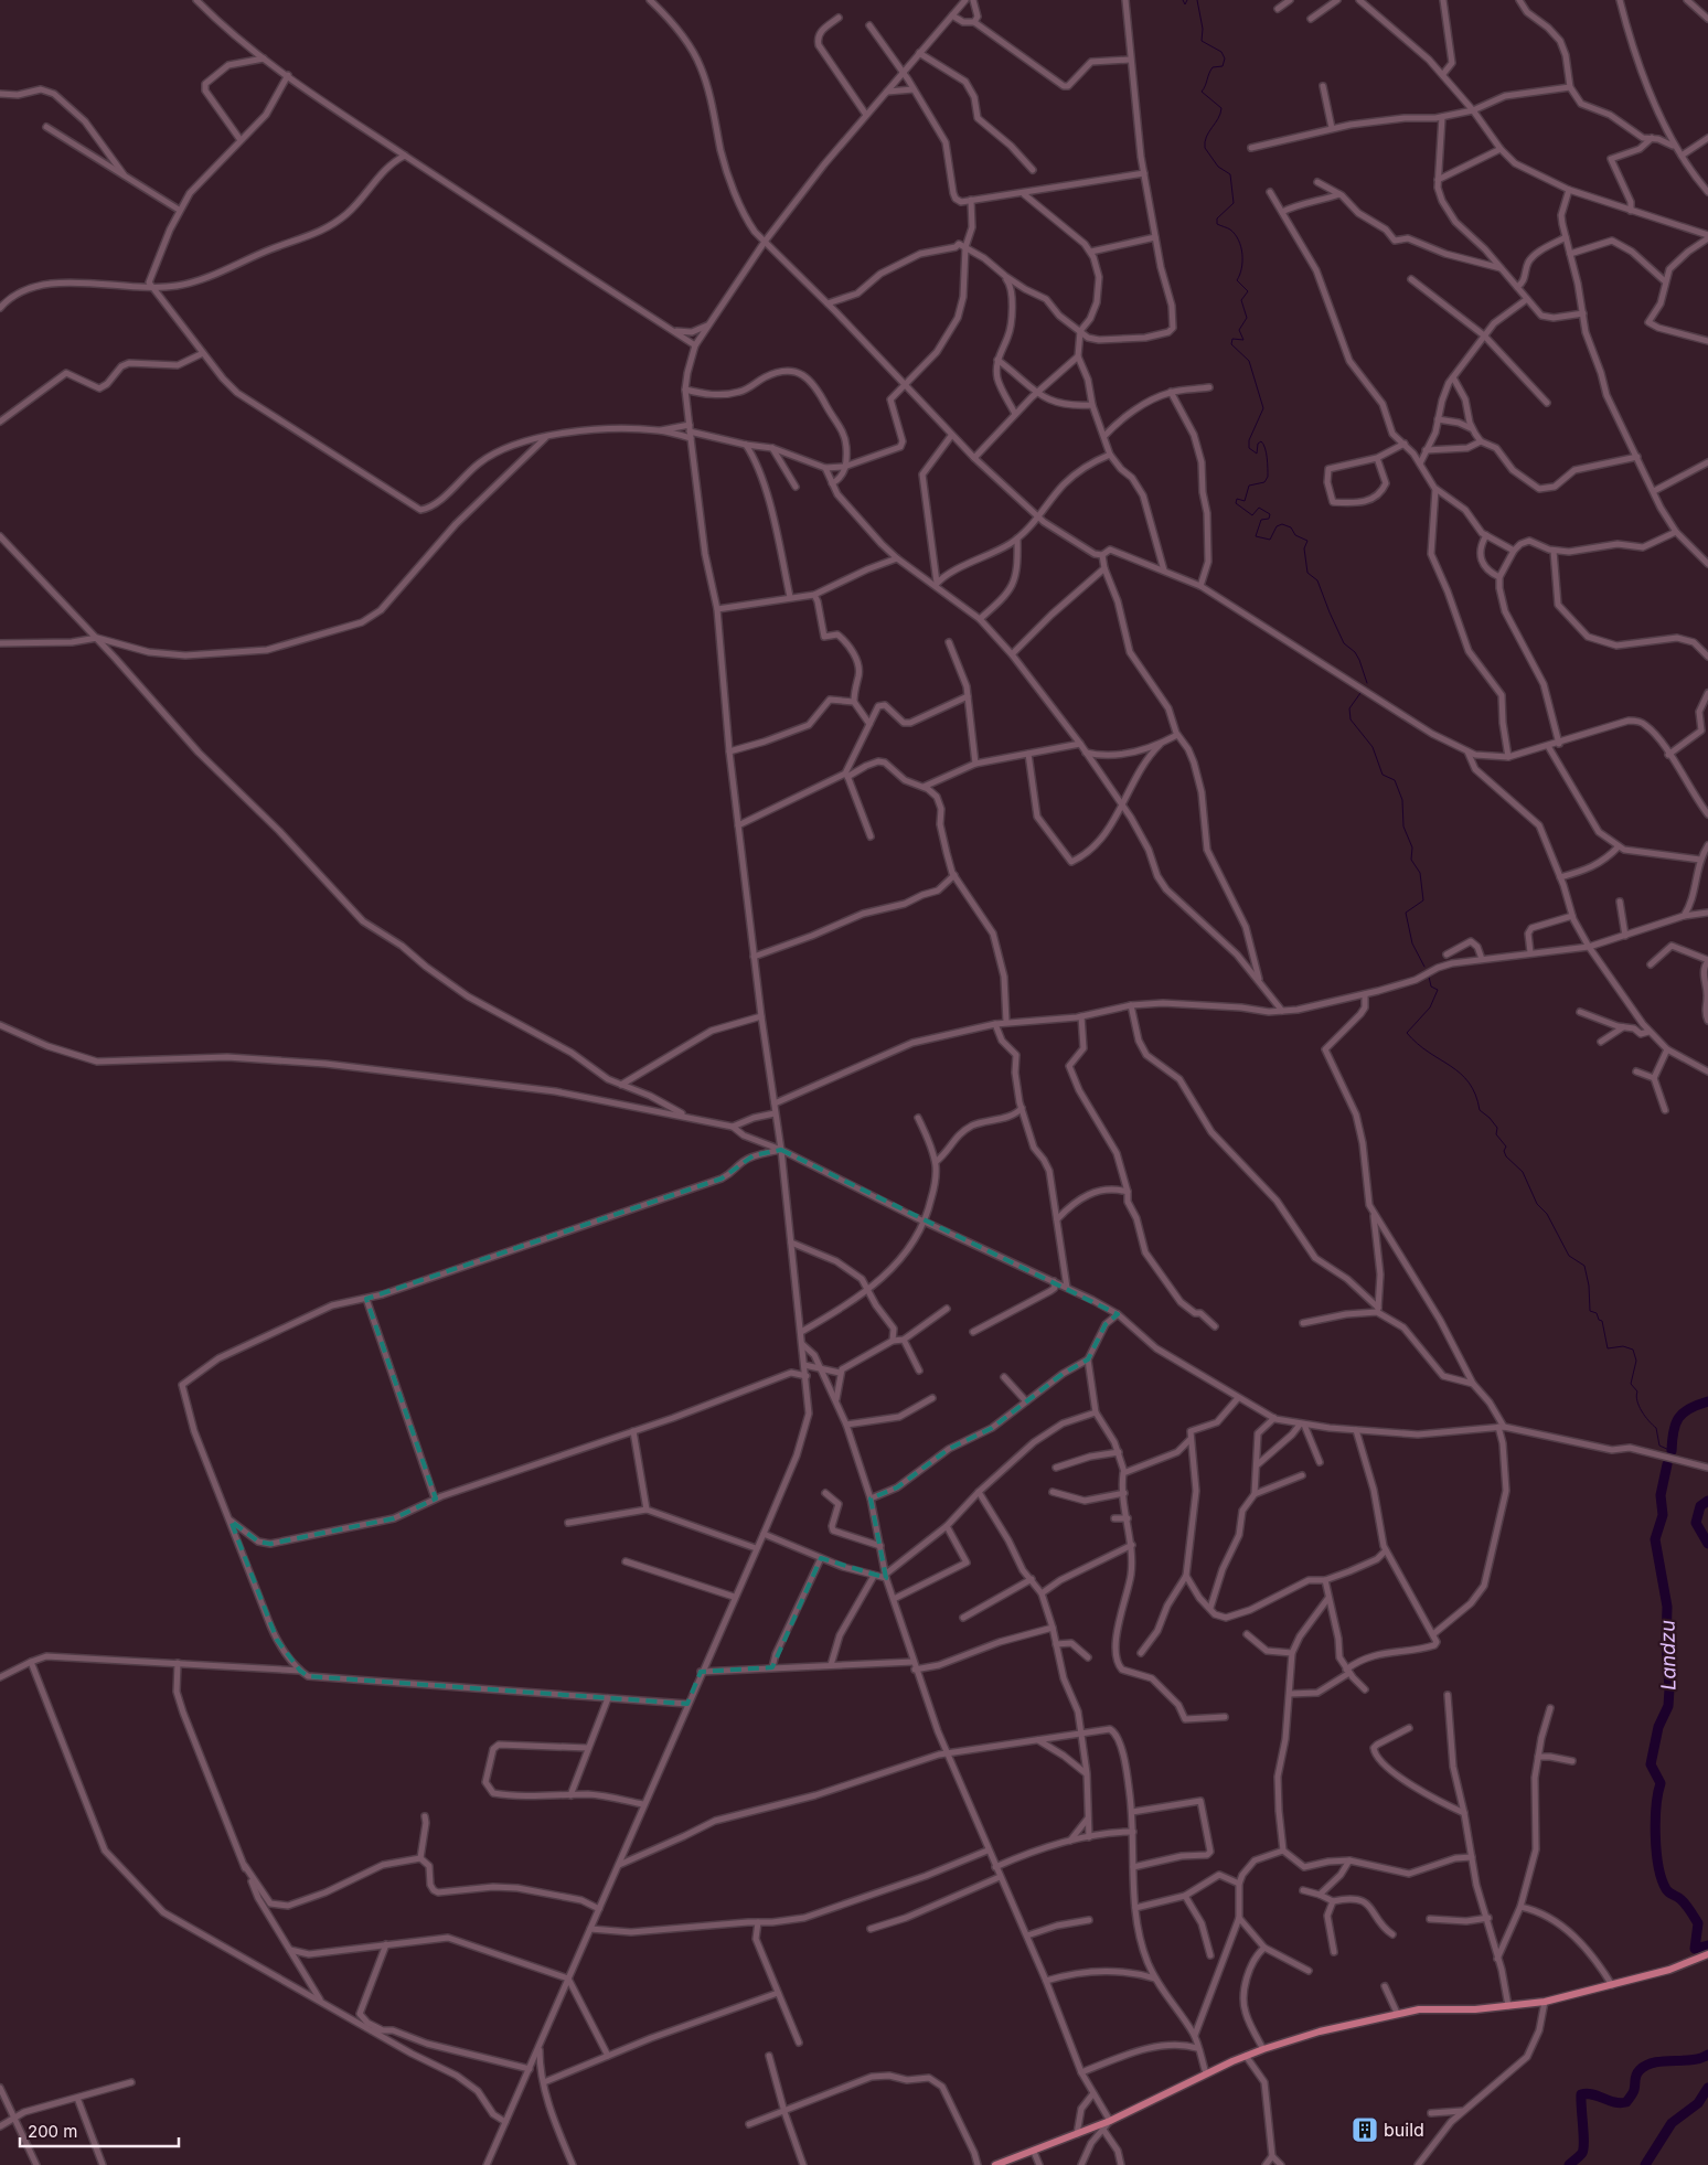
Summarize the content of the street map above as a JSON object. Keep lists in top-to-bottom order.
{
  "water": ["Landzu"],
  "places": {
    "building": ["build"]
  },
  "scale_bar": "200 m"
}
